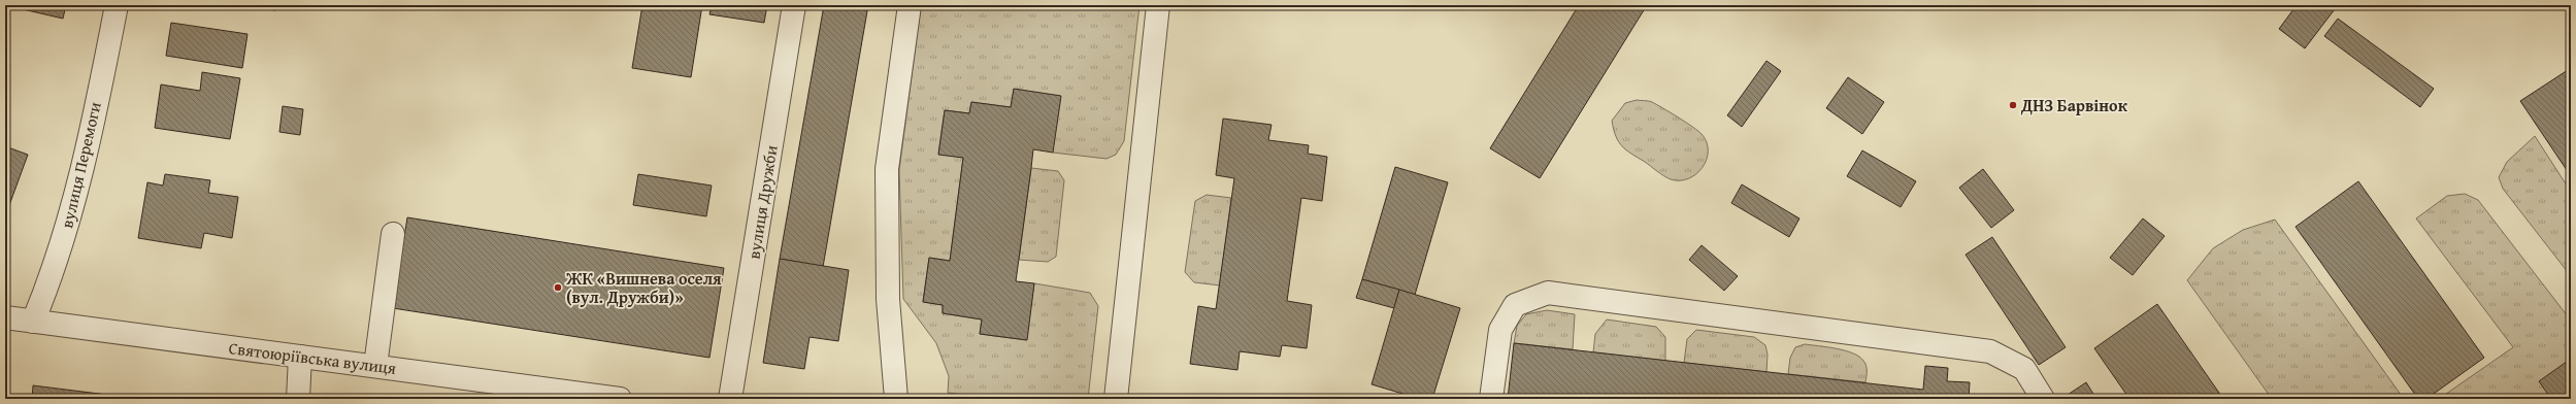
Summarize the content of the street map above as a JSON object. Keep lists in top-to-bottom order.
{
  "streets": {
    "street": ["вулиця Перемоги", "вулиця Дружби", "Святоюріївська вулиця"]
  },
  "crossings": [
    ["вулиця Перемоги", "Святоюріївська вулиця"]
  ],
  "places": ["ДНЗ Барвінок", "ЖК «Вишнева оселя (вул. Дружби)»"]
}
